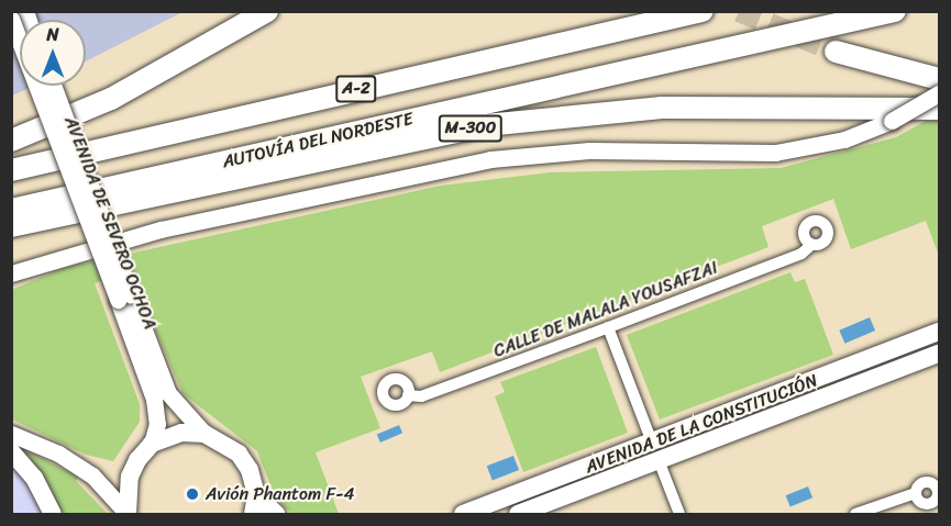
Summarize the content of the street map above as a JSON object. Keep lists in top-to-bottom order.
{
  "streets": {
    "highway": ["A-2", "M-300", "AUTOVÍA DEL NORDESTE"],
    "main road": ["AVENIDA DE LA CONSTITUCIÓN"],
    "street": ["AVENIDA DE SEVERO OCHOA", "CALLE DE MALALA YOUSAFZAI"]
  },
  "places": ["Avión Phantom F-4"],
  "north": "top"
}
